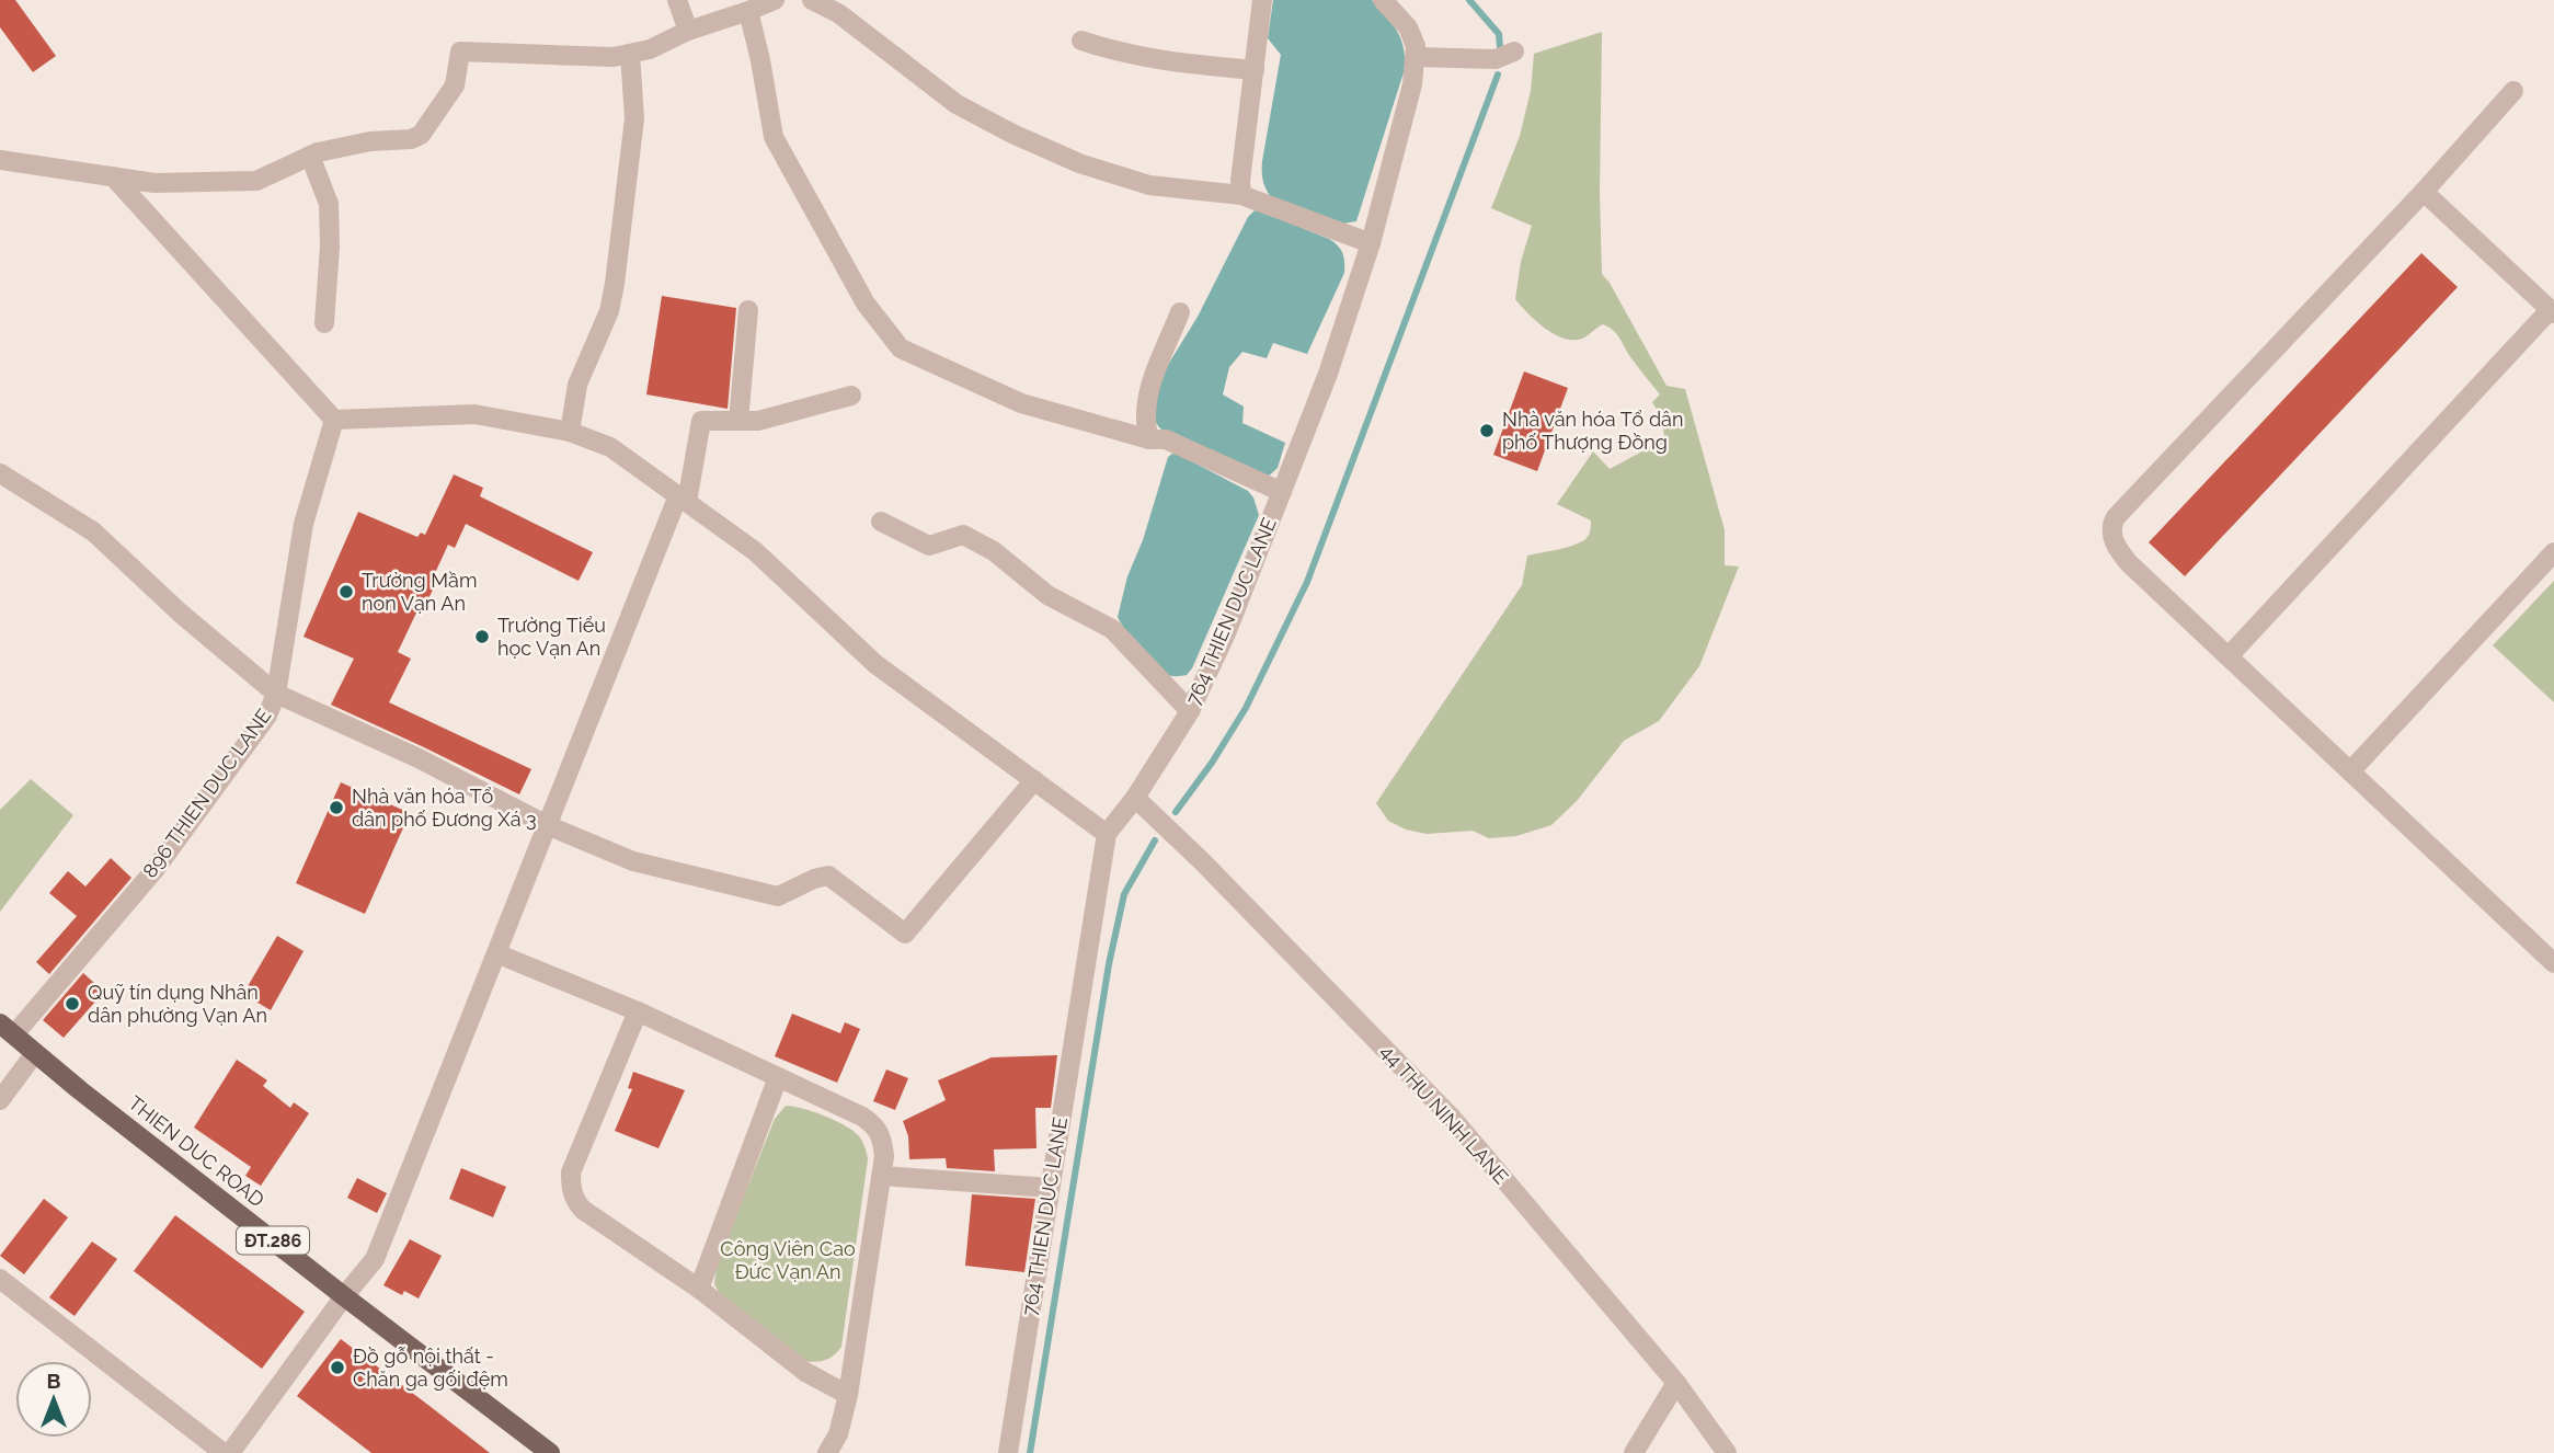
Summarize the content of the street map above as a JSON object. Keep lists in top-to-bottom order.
{
  "streets": {
    "main road": ["THIEN DUC ROAD", "ĐT.286"],
    "street": ["764 THIEN DUC LANE", "896 THIEN DUC LANE", "44 THU NINH LANE"]
  },
  "crossings": [
    ["764 THIEN DUC LANE", "44 THU NINH LANE"],
    ["896 THIEN DUC LANE", "THIEN DUC ROAD"]
  ],
  "parks": ["Công Viên Cao Đức Vạn An"],
  "places": [
    "Nhà văn hóa Tổ dân phố Thượng Đồng",
    "Trường Mầm non Vạn An",
    "Trường Tiểu học Vạn An",
    "Nhà văn hóa Tổ dân phố Đương Xá 3",
    "Quỹ tín dụng Nhân dân phường Vạn An",
    "Đồ gỗ nội thất - Chăn ga gối đệm"
  ],
  "north": "top"
}
